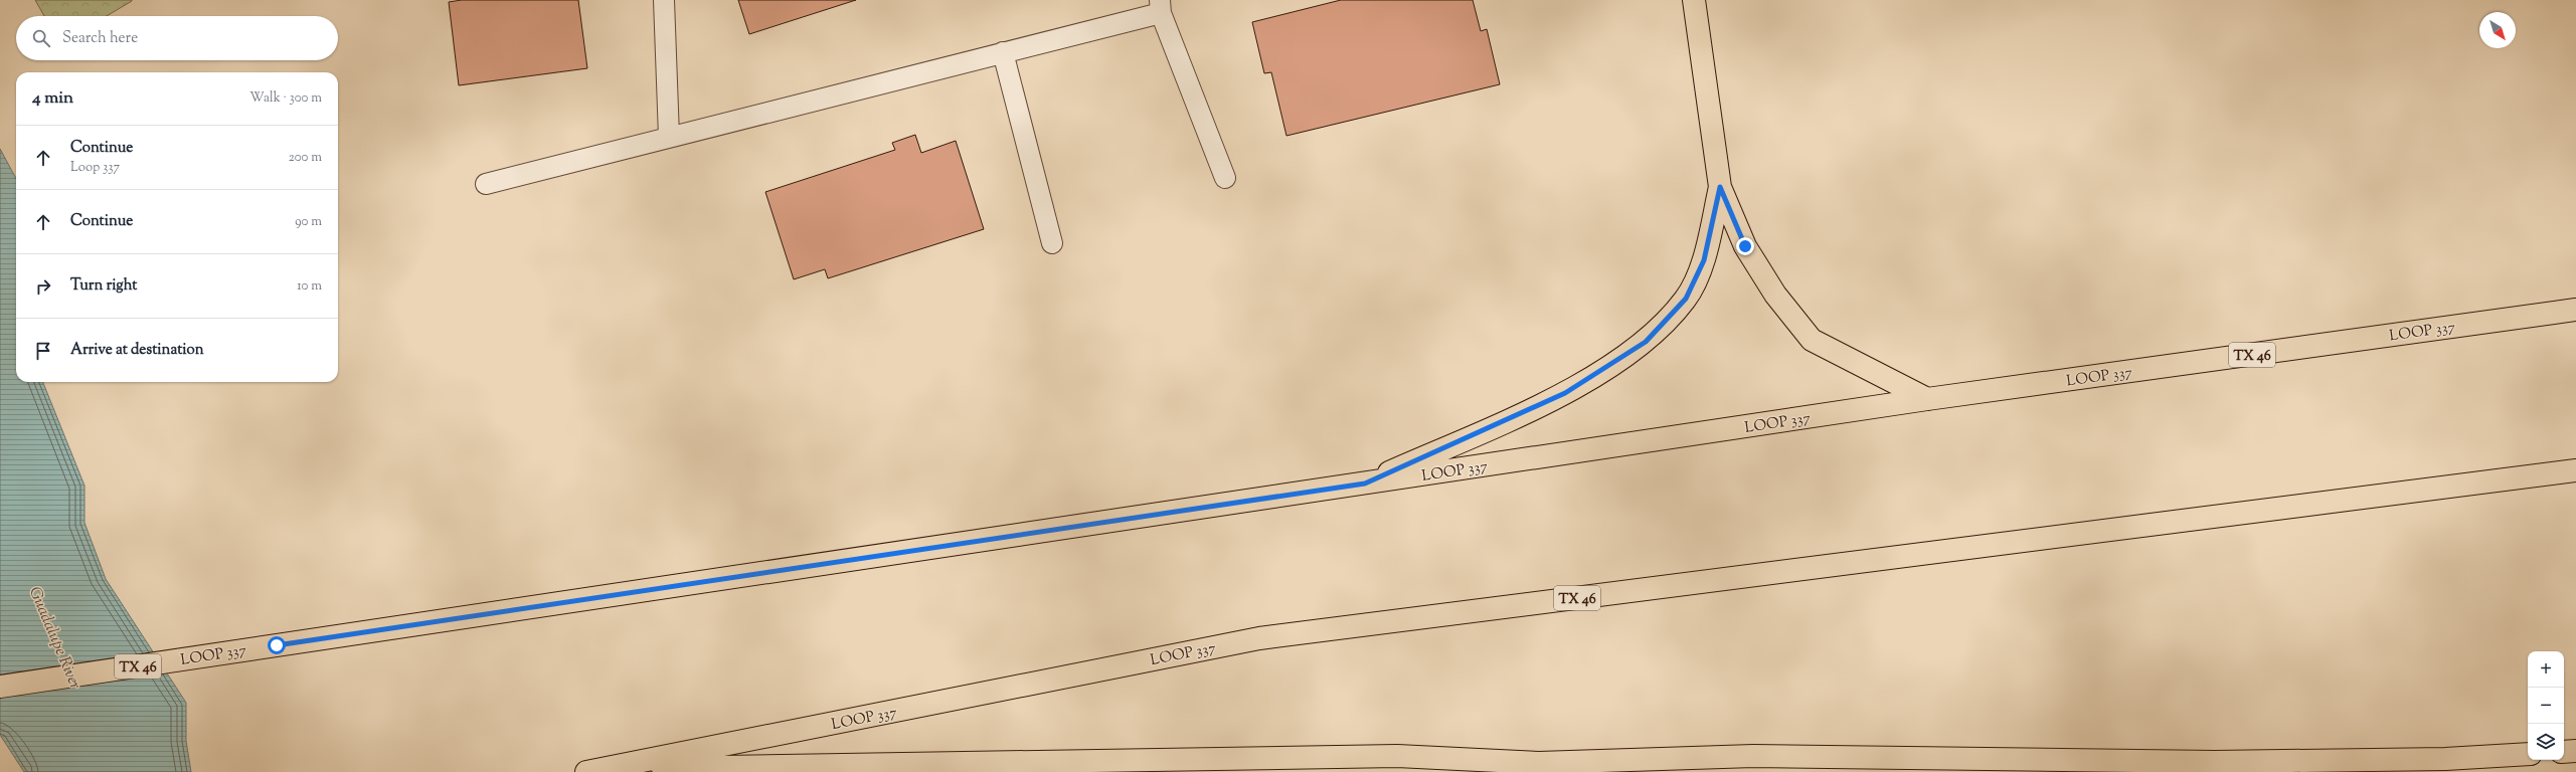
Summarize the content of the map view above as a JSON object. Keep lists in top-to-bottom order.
{
  "streets": {
    "main road": ["LOOP 337", "TX 46"]
  },
  "water": ["Guadalupe River"],
  "north": "bottom right",
  "page": {
    "search": "Search here",
    "heading": ["4 min", "Walk · 300 m"],
    "list": [
      ["Continue", "Loop 337", "200 m"],
      ["Continue", "90 m"],
      ["Turn right", "10 m"],
      "Arrive at destination"
    ],
    "map_buttons": ["+", "−"]
  }
}
